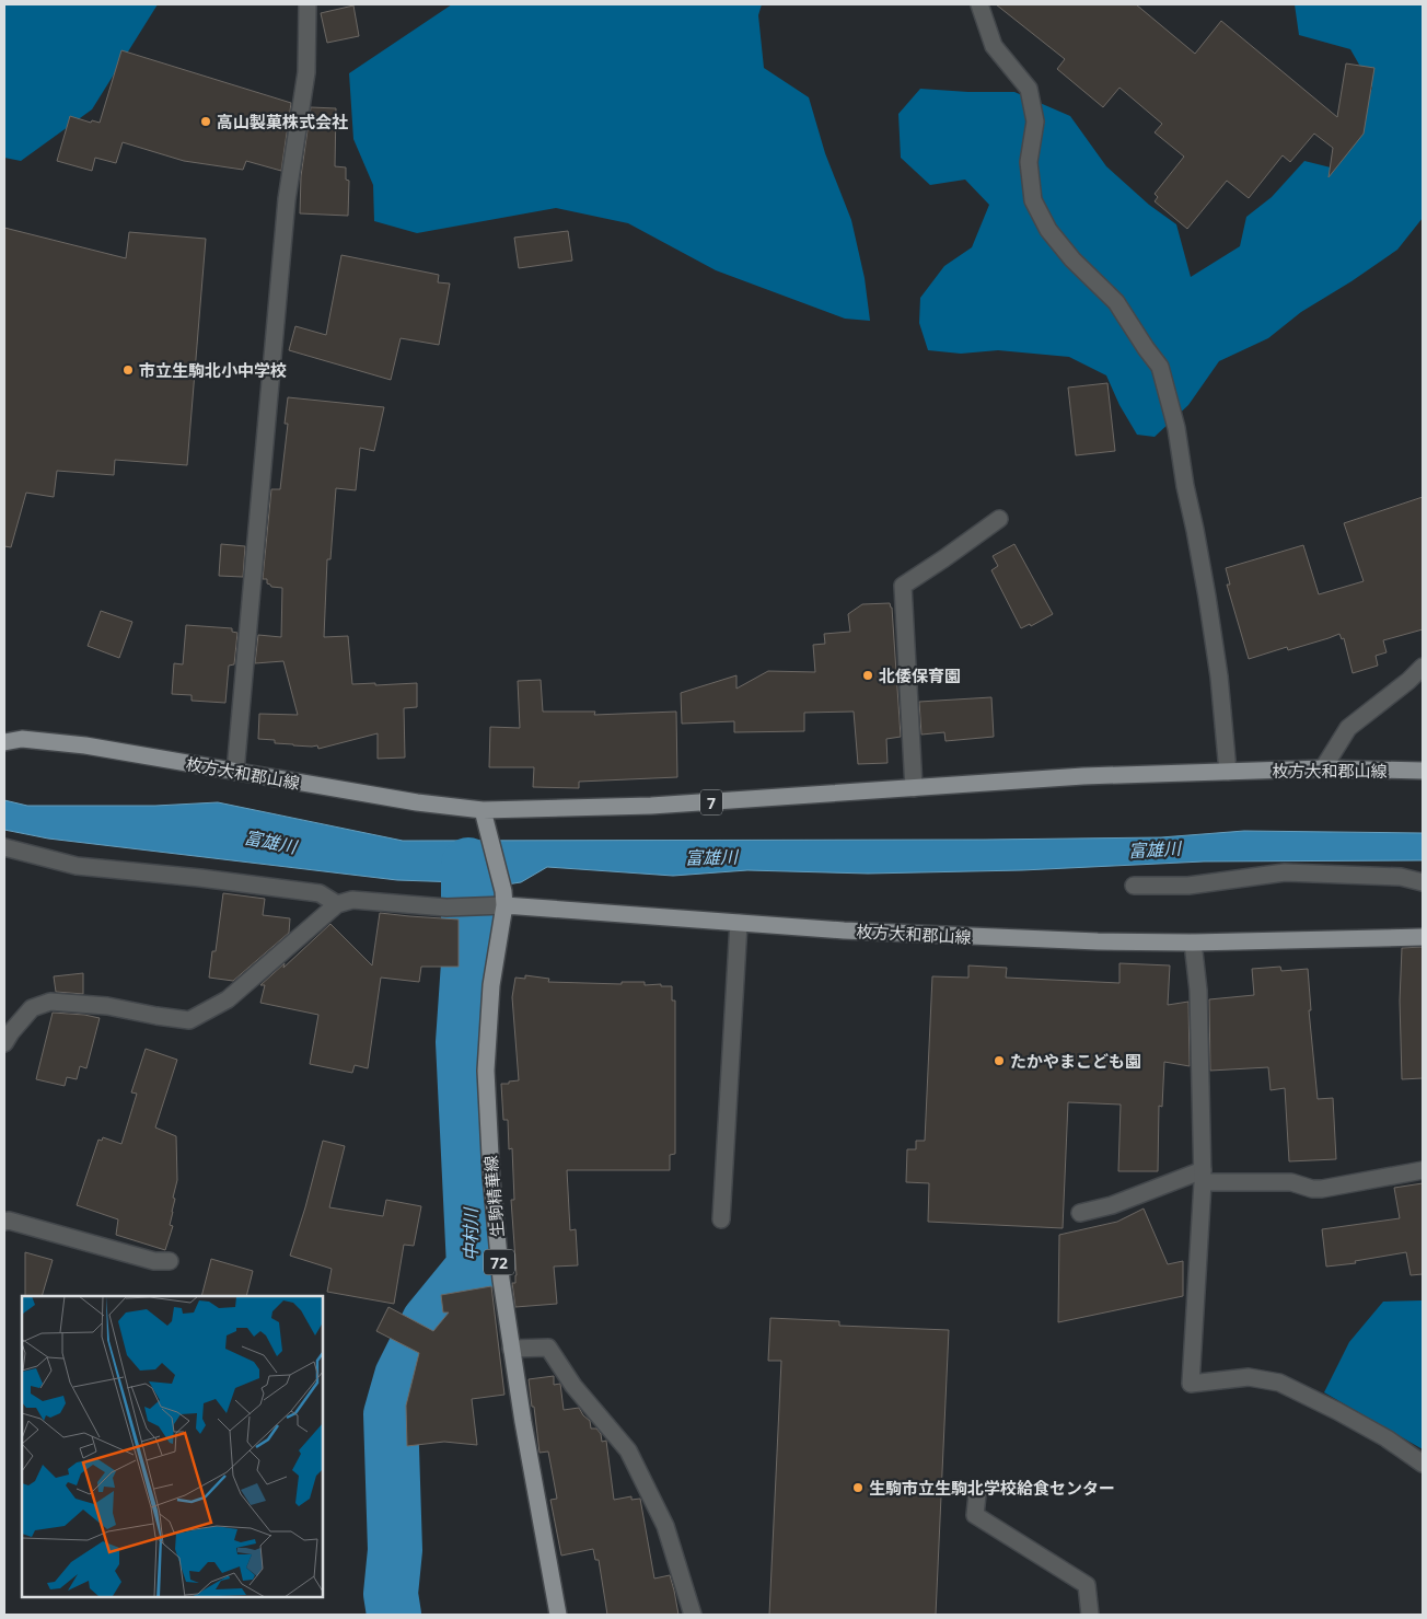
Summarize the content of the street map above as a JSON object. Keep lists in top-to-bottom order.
{
  "streets": {
    "main road": [
      "枚方大和郡山線",
      "7",
      "生駒精華線",
      "72"
    ]
  },
  "crossings": [
    ["枚方大和郡山線", "生駒精華線"]
  ],
  "water": ["富雄川", "中村川"],
  "places": [
    "高山製菓株式会社",
    "市立生駒北小中学校",
    "北倭保育園",
    "たかやまこども園",
    "生駒市立生駒北学校給食センター"
  ]
}
